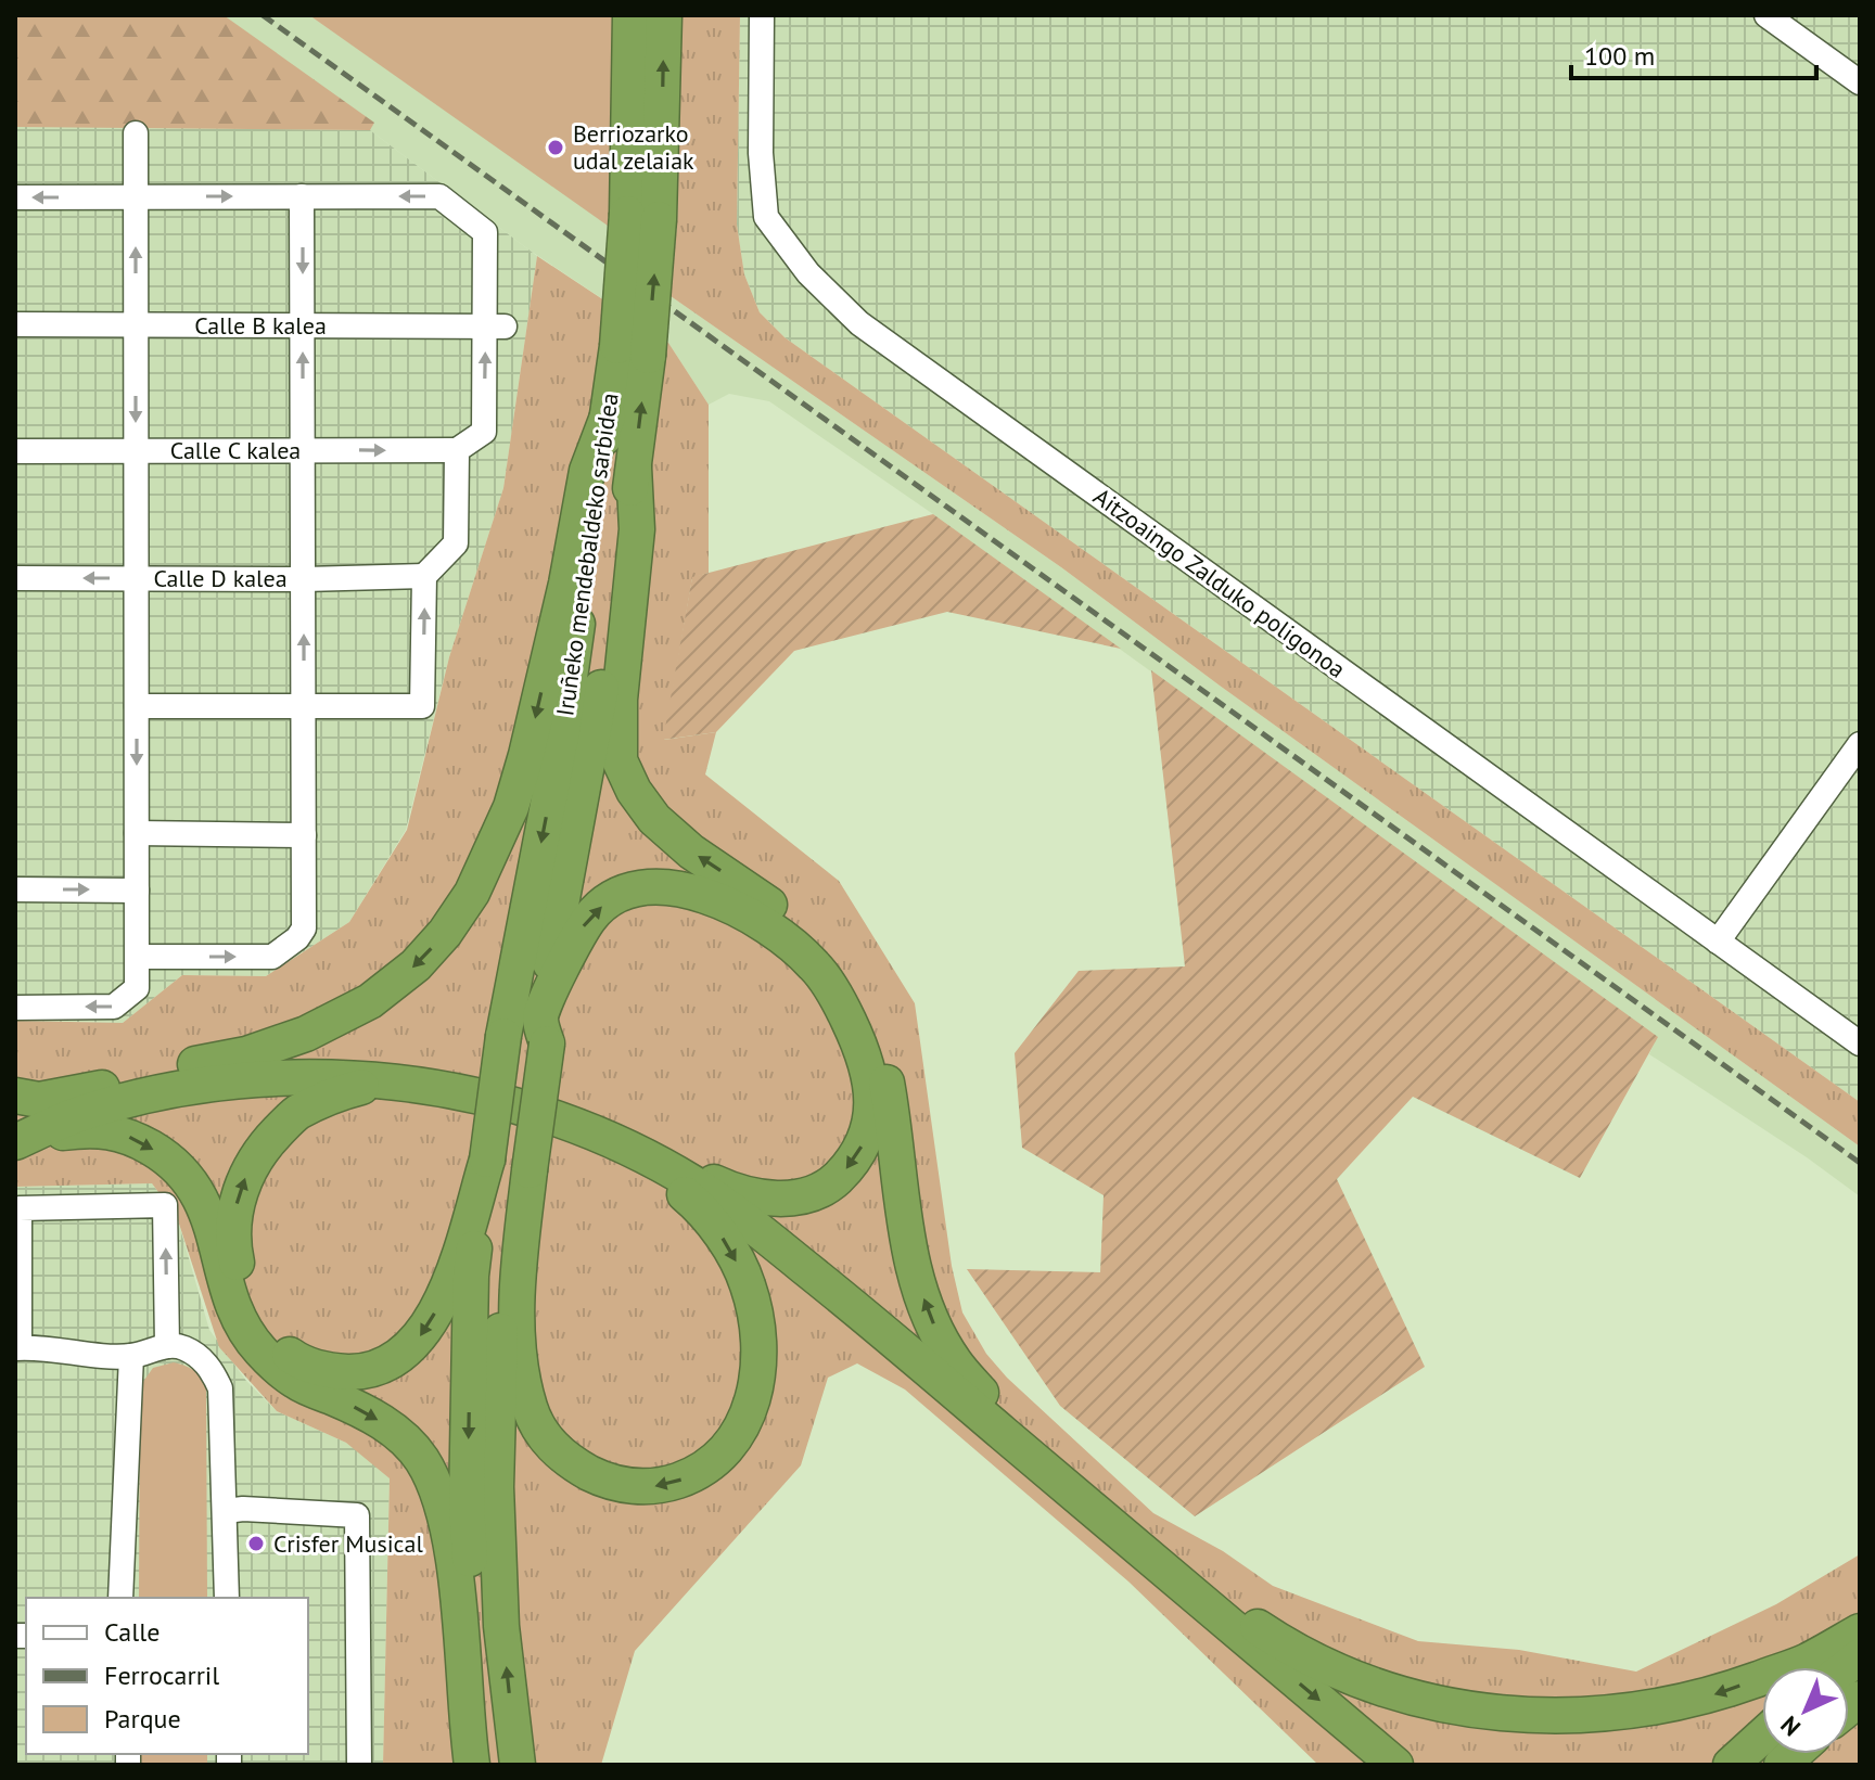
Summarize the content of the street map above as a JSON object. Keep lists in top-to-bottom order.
{
  "streets": {
    "highway": ["Iruñeko mendebaldeko sarbidea"],
    "street": [
      "Calle B kalea",
      "Calle C kalea",
      "Calle D kalea",
      "Aitzoaingo Zalduko poligonoa"
    ]
  },
  "places": ["Berriozarko udal zelaiak", "Crisfer Musical"],
  "legend": ["Calle", "Ferrocarril", "Parque"],
  "scale_bar": "100 m",
  "north": "bottom left"
}
